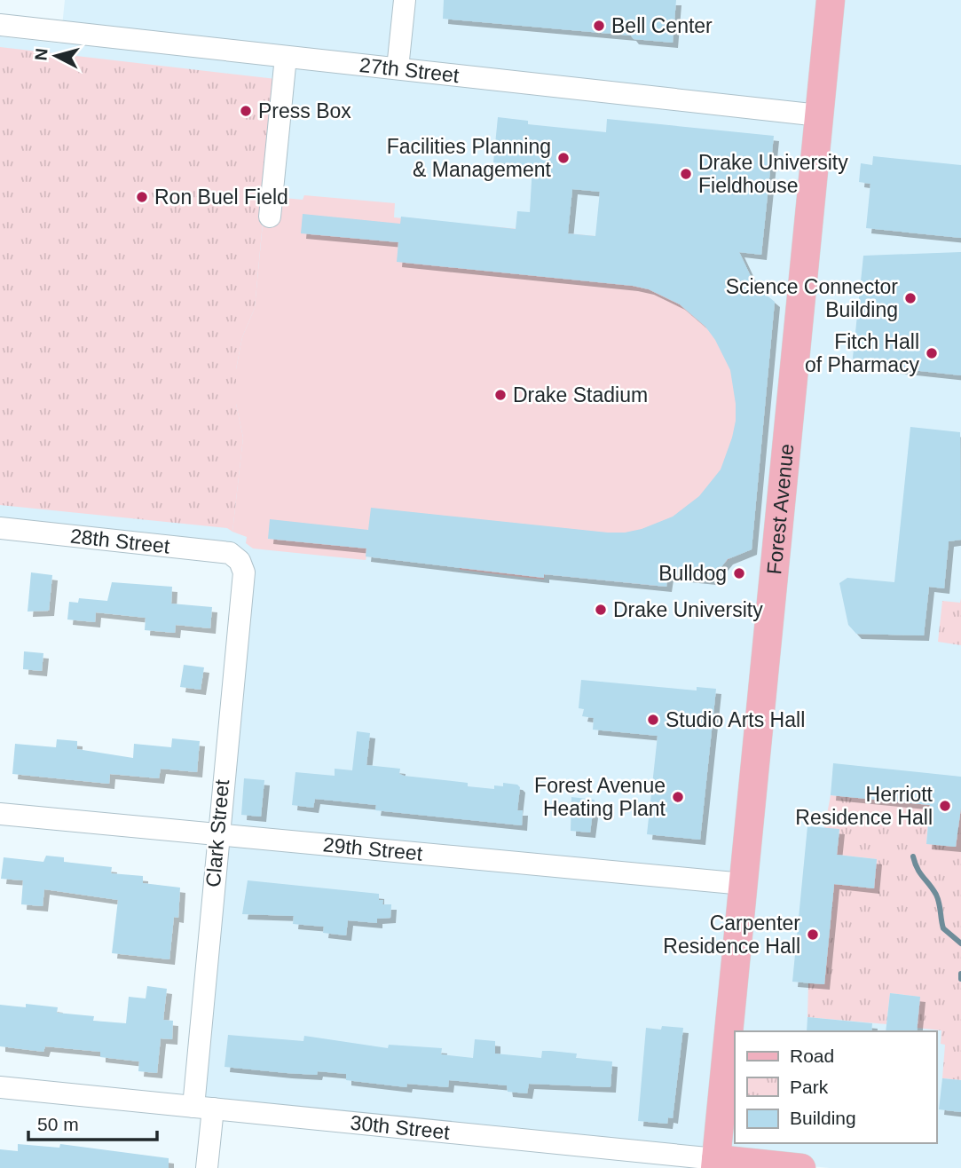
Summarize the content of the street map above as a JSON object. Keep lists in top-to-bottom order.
{
  "streets": {
    "main road": ["Forest Avenue", "30th Street"],
    "street": [
      "27th Street",
      "28th Street",
      "Clark Street",
      "29th Street"
    ]
  },
  "crossings": [
    ["27th Street", "Forest Avenue"],
    ["Forest Avenue", "29th Street"],
    ["Forest Avenue", "30th Street"],
    ["28th Street", "Clark Street"],
    ["Clark Street", "29th Street"],
    ["Clark Street", "30th Street"]
  ],
  "places": [
    "Bell Center",
    "Press Box",
    "Facilities Planning & Management",
    "Drake University Fieldhouse",
    "Ron Buel Field",
    "Science Connector Building",
    "Fitch Hall of Pharmacy",
    "Drake Stadium",
    "Bulldog",
    "Drake University",
    "Studio Arts Hall",
    "Forest Avenue Heating Plant",
    "Herriott Residence Hall",
    "Carpenter Residence Hall"
  ],
  "legend": ["Road", "Park", "Building"],
  "scale_bar": "50 m",
  "north": "left"
}
